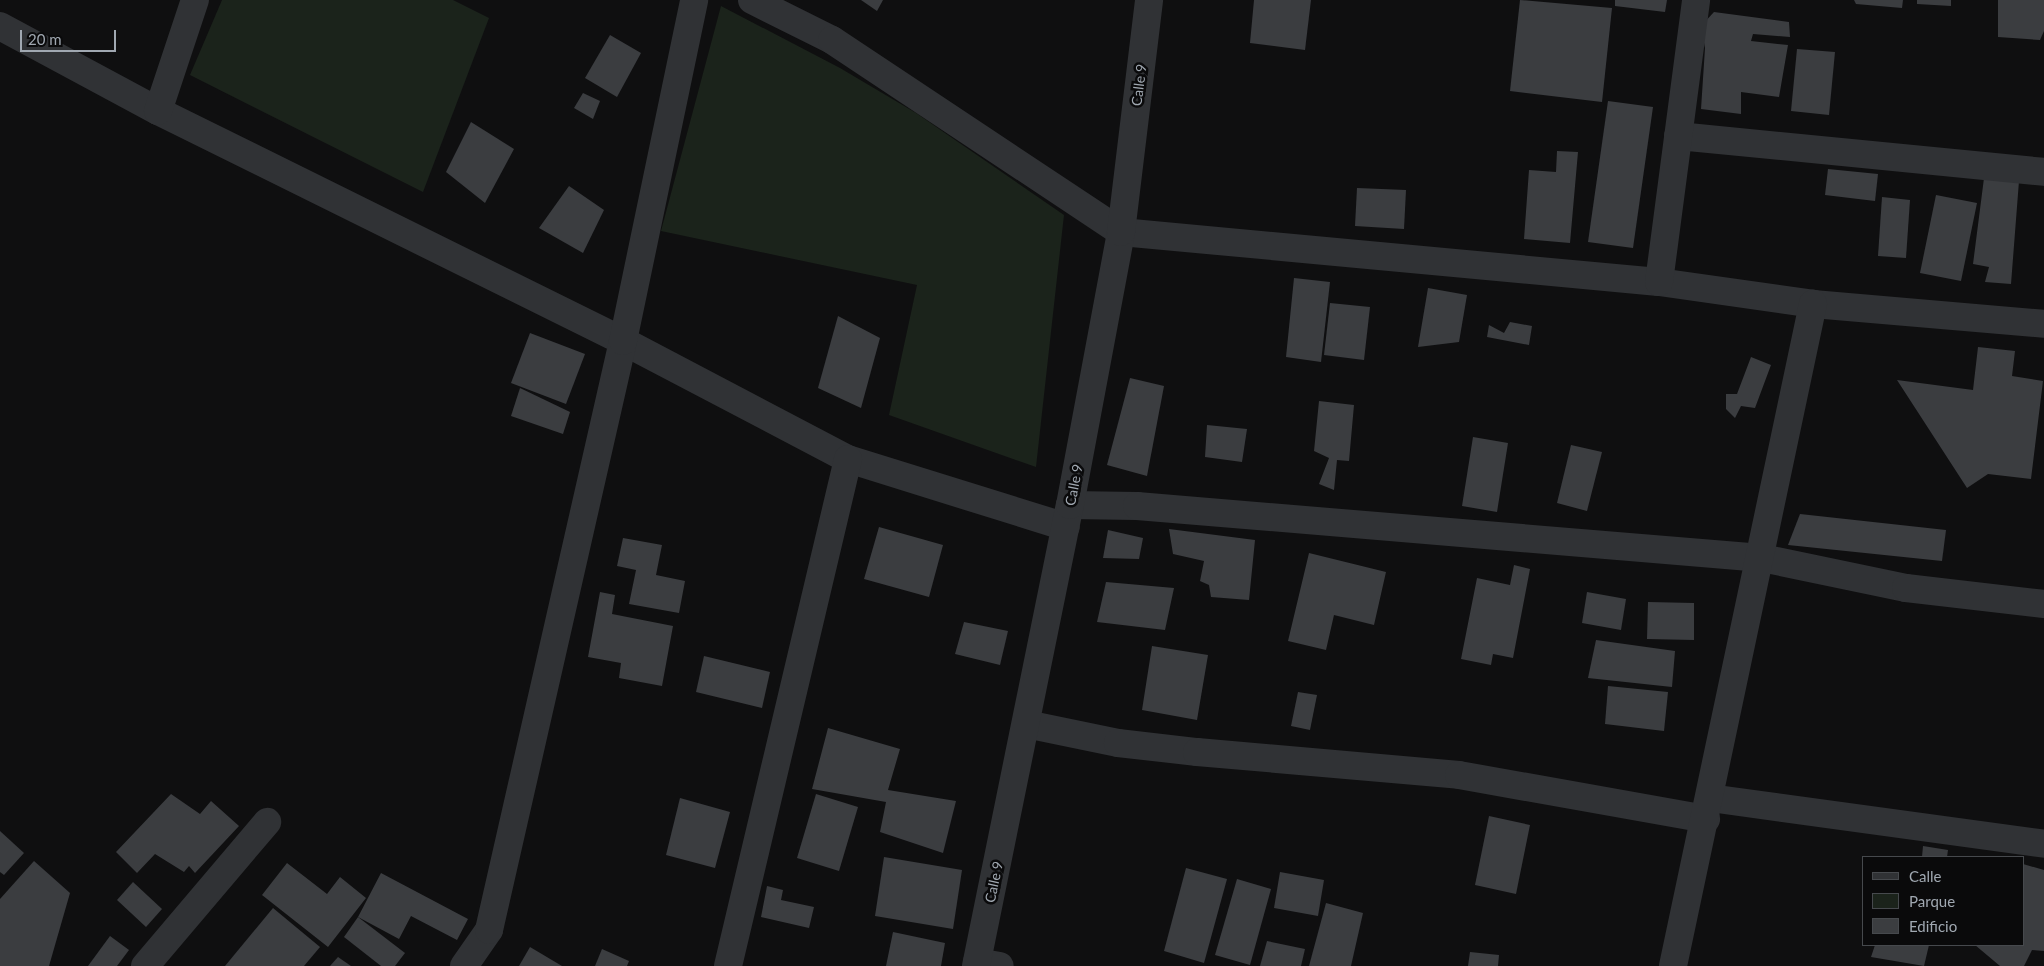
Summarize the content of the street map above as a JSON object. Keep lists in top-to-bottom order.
{
  "streets": {
    "street": ["Calle 9"]
  },
  "legend": ["Calle", "Parque", "Edificio"],
  "scale_bar": "20 m"
}
